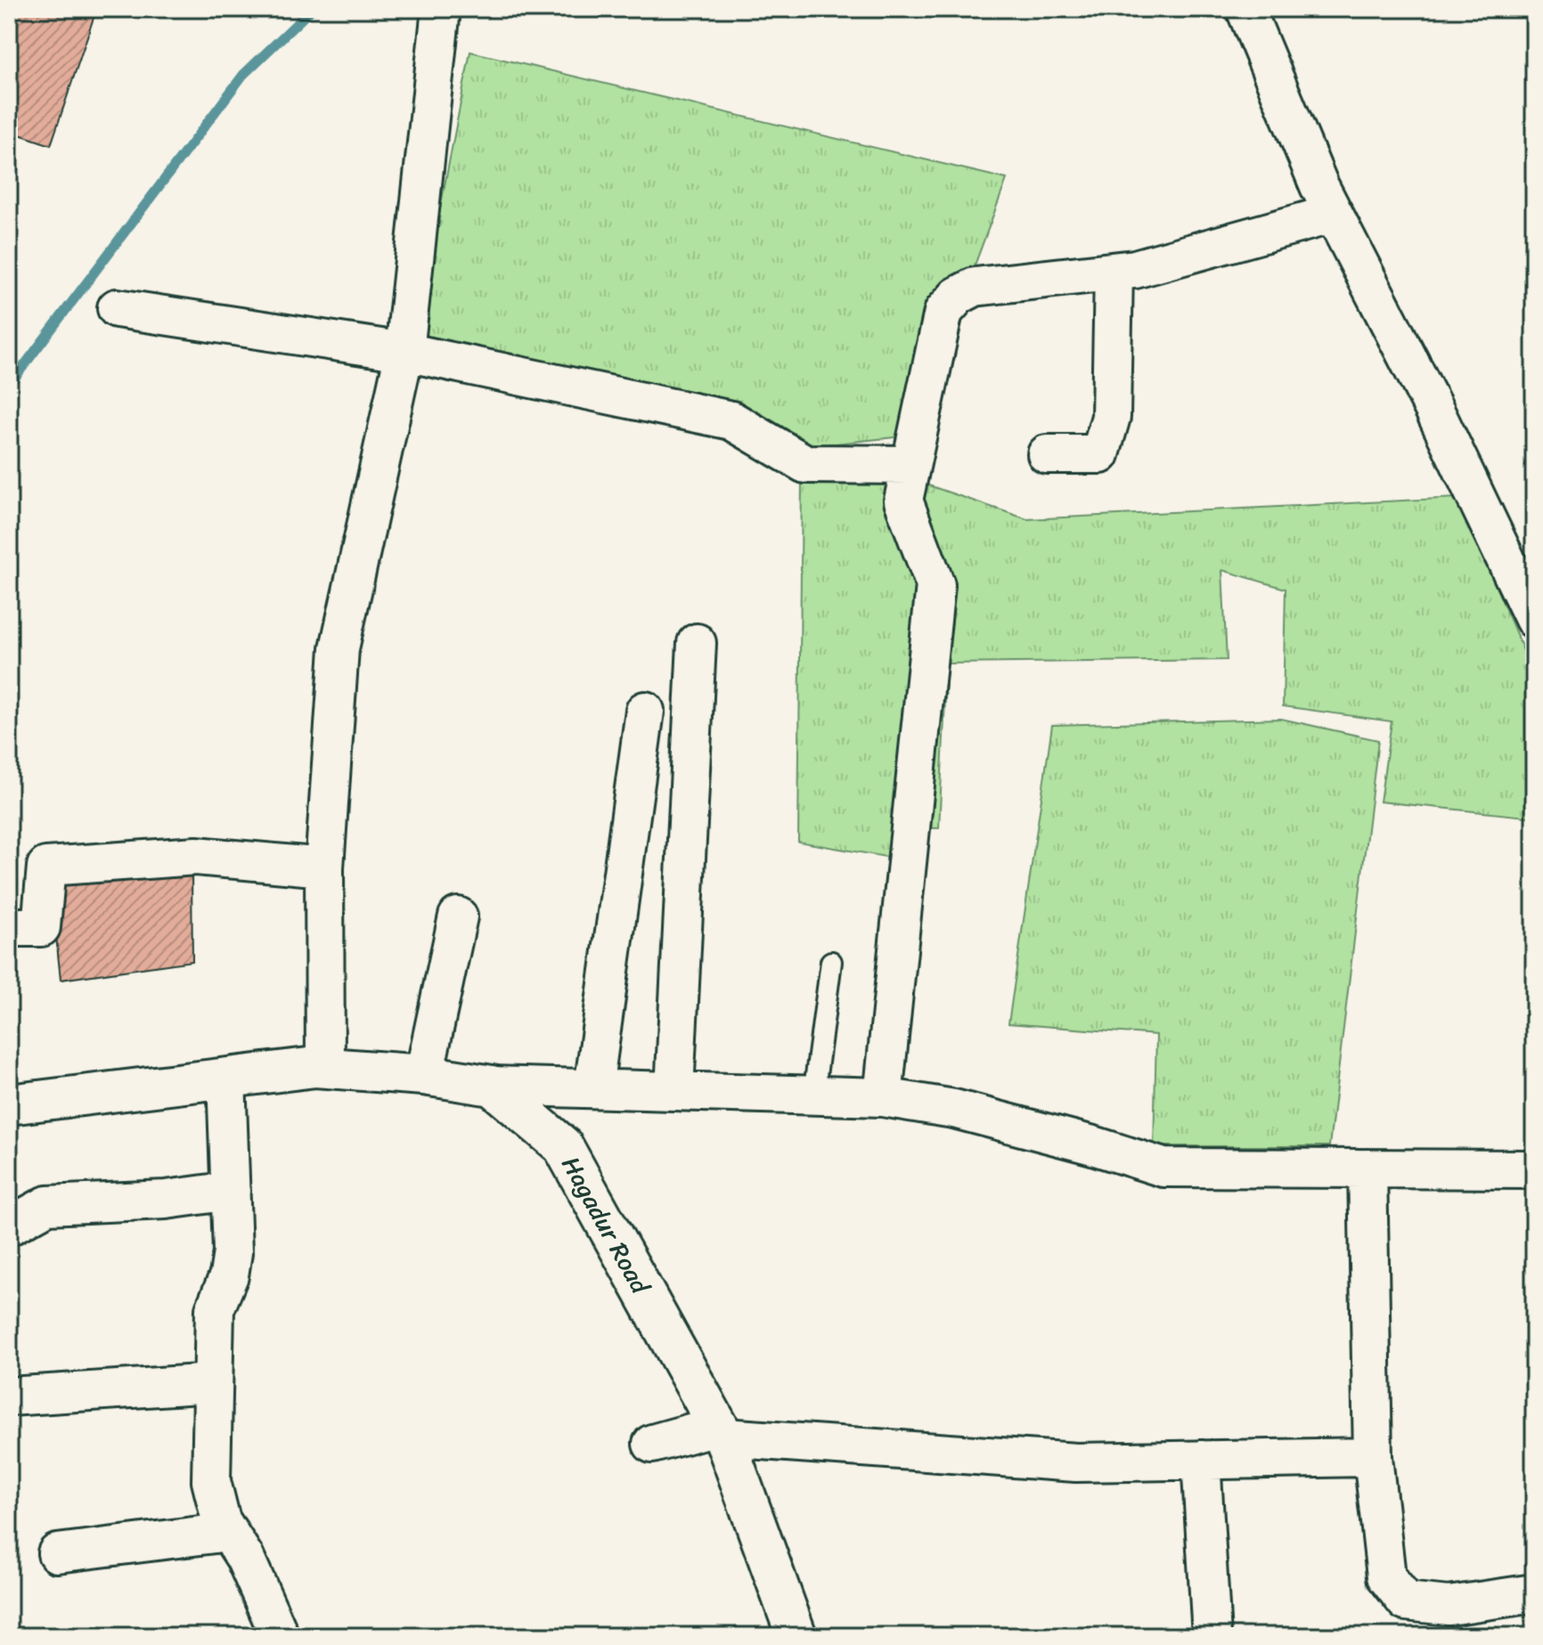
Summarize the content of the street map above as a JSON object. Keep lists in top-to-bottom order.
{
  "streets": {
    "street": ["Hagadur Road"]
  }
}
